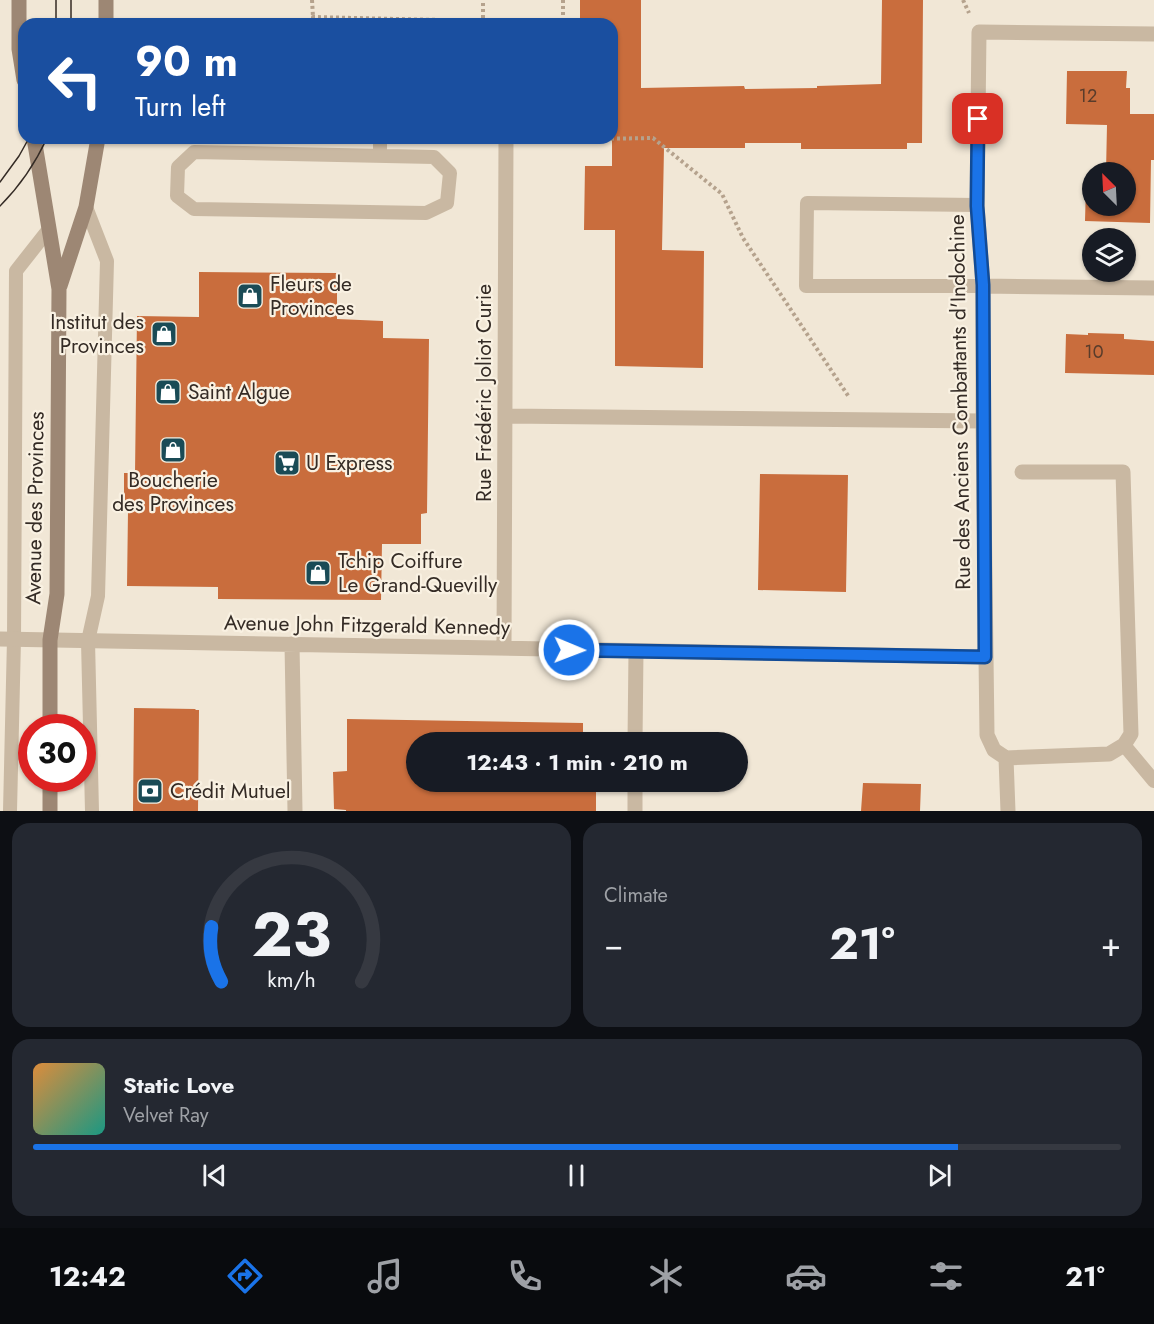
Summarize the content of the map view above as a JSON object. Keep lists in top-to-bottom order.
{
  "streets": {
    "street": [
      "Rue Frédéric Joliot Curie",
      "Rue des Anciens Combattants d'Indochine",
      "Avenue des Provinces",
      "Avenue John Fitzgerald Kennedy"
    ]
  },
  "crossings": [
    ["Rue Frédéric Joliot Curie", "Avenue John Fitzgerald Kennedy"],
    ["Rue des Anciens Combattants d'Indochine", "Avenue John Fitzgerald Kennedy"],
    ["Avenue des Provinces", "Avenue John Fitzgerald Kennedy"]
  ],
  "places": {
    "shop": [
      "Fleurs de Provinces",
      "Institut des Provinces",
      "Saint Algue",
      "Boucherie des Provinces",
      "Tchip Coiffure Le Grand-Quevilly"
    ],
    "supermarket": ["U Express"],
    "bank": ["Crédit Mutuel"]
  },
  "house_numbers": ["12", "10"],
  "north": "top left",
  "page": {
    "turn": ["90 m", "Turn left"],
    "limit": "30",
    "trip": "12:43 · 1 min · 210 m",
    "tile": "Climate",
    "heat": ["−", "21°", "+"],
    "song": ["Static Love", "Velvet Ray"],
    "tabs": ["12:42", "21°"],
    "gauge": ["23", "km/h"]
  }
}
